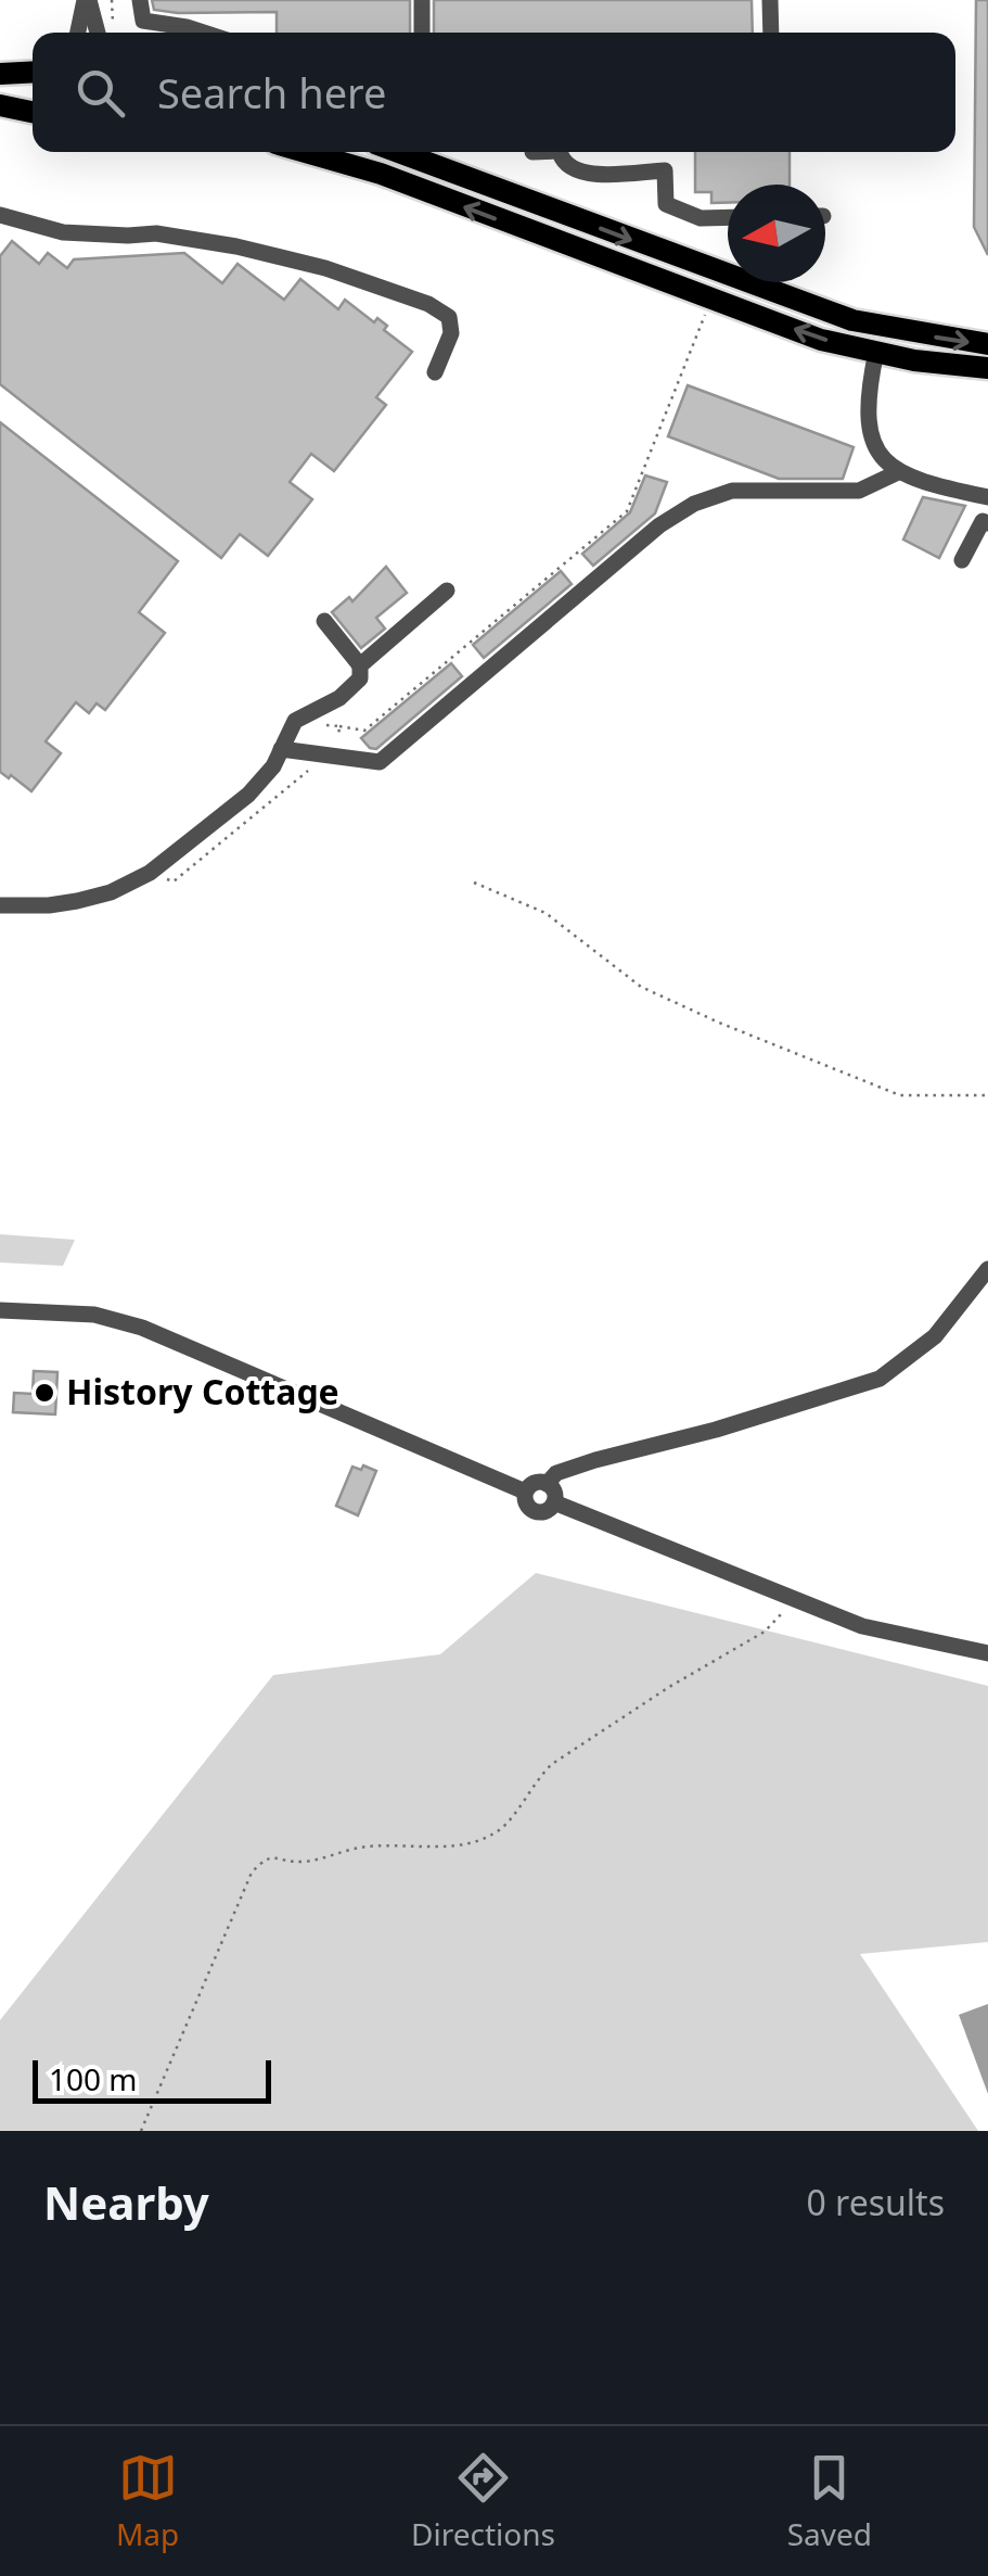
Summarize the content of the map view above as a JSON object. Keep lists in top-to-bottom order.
{
  "places": ["History Cottage"],
  "scale_bar": "100 m",
  "north": "left",
  "page": {
    "search": "Search here",
    "scale": "100 m",
    "heading": ["Nearby", "0 results"],
    "nav": ["Map", "Directions", "Saved"]
  }
}
